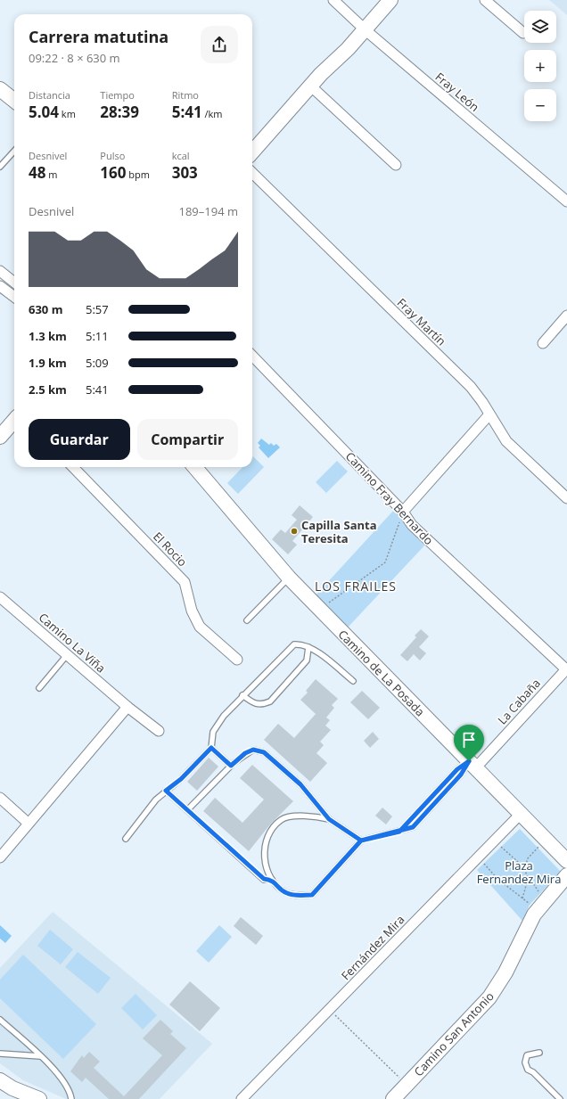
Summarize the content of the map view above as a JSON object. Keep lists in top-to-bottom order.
{
  "streets": {
    "street": [
      "Fray León",
      "Fray Martín",
      "Camino Fray Bernardo",
      "El Rocio",
      "Camino La Viña",
      "Camino de La Posada",
      "La Cabaña",
      "Fernández Mira",
      "Camino San Antonio"
    ]
  },
  "crossings": [
    ["Camino Fray Bernardo", "La Cabaña"],
    ["Camino de La Posada", "La Cabaña"],
    ["Camino de La Posada", "Fernández Mira"]
  ],
  "districts": ["LOS FRAILES"],
  "parks": ["Plaza Fernandez Mira"],
  "places": ["Capilla Santa Teresita"],
  "page": {
    "map_buttons": ["+", "−"],
    "heading": ["Carrera matutina", "09:22 · 8 × 630 m"],
    "stats": [
      ["Distancia", "5.04 km"],
      ["Tiempo", "28:39"],
      ["Ritmo", "5:41 /km"],
      ["Desnivel", "48 m"],
      ["Pulso", "160 bpm"],
      ["kcal", "303"]
    ],
    "chart": ["Desnivel", "189–194 m"],
    "list": [
      {
        "name": "630 m",
        "note": "5:57"
      },
      {
        "name": "1.3 km",
        "note": "5:11"
      },
      {
        "name": "1.9 km",
        "note": "5:09"
      },
      {
        "name": "2.5 km",
        "note": "5:41"
      }
    ],
    "buttons": ["Guardar", "Compartir"]
  }
}
